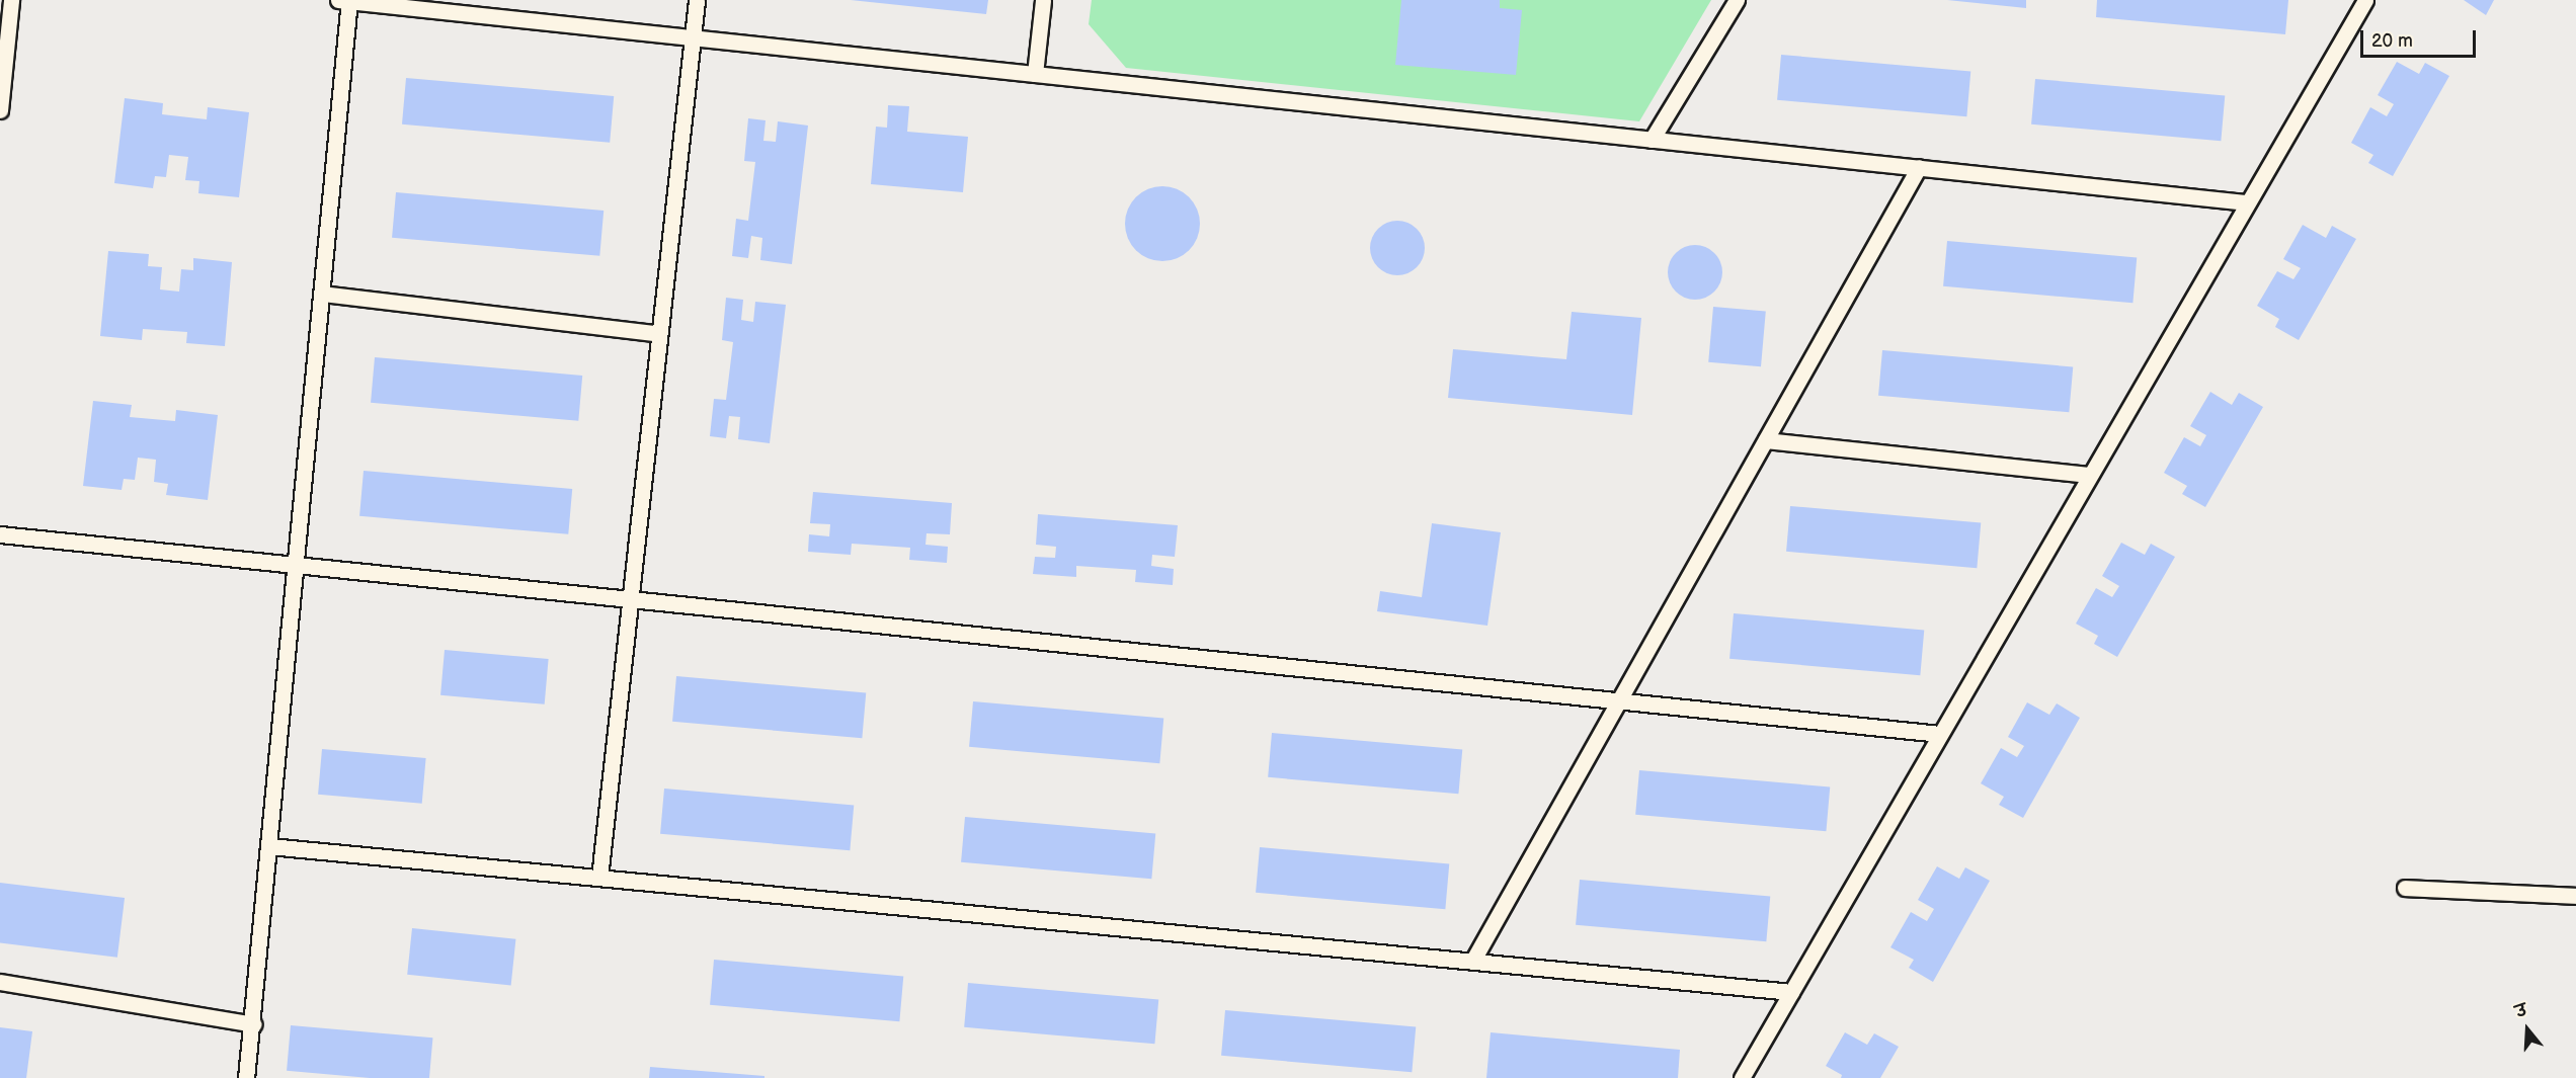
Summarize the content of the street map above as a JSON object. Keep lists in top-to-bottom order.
{
  "scale_bar": "20 m",
  "north": "top"
}
